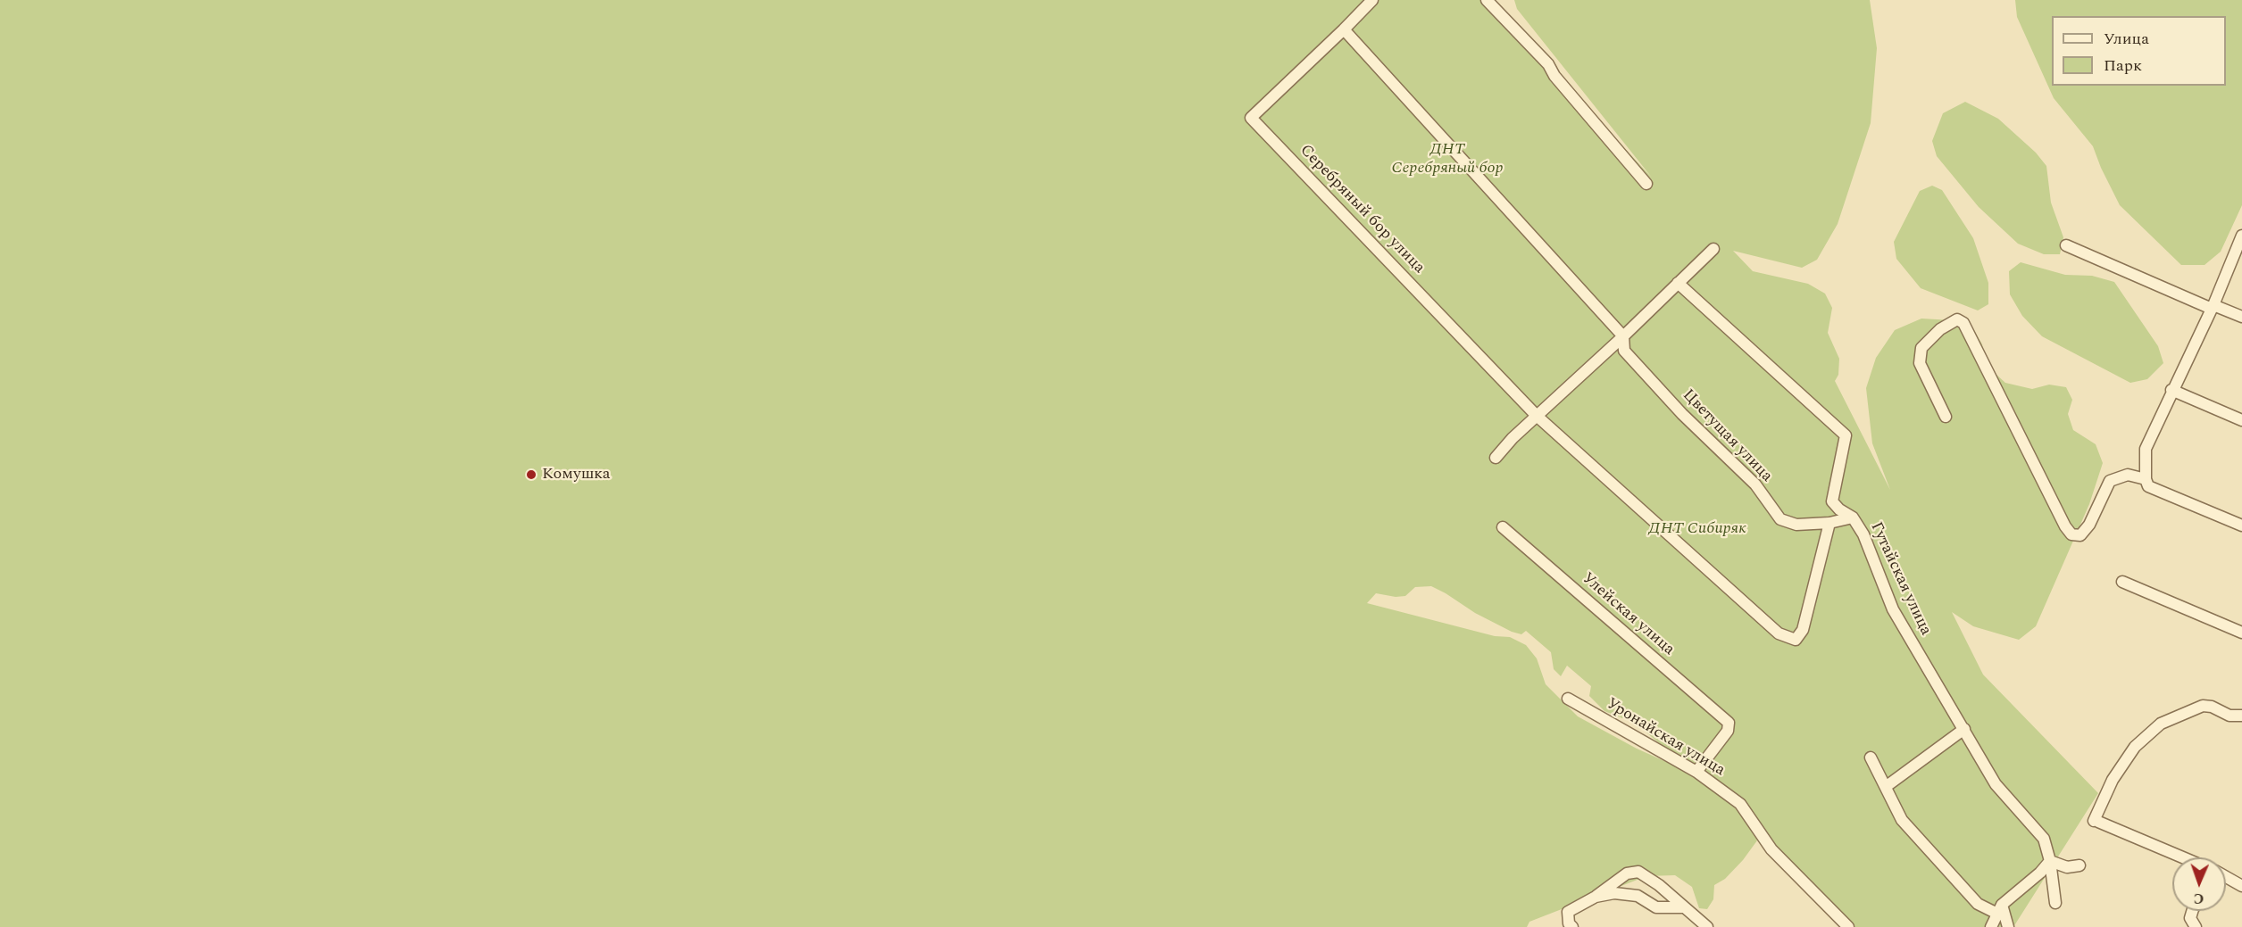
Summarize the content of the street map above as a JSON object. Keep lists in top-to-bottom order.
{
  "streets": {
    "street": [
      "Серебряный бор улица",
      "Цветущая улица",
      "Гутайская улица",
      "Улейская улица",
      "Уронайская улица"
    ]
  },
  "crossings": [
    ["Цветущая улица", "Гутайская улица"],
    ["Улейская улица", "Уронайская улица"]
  ],
  "parks": ["ДНТ Серебряный бор", "ДНТ Сибиряк"],
  "places": ["Комушка"],
  "legend": ["Улица", "Парк"],
  "north": "bottom"
}
